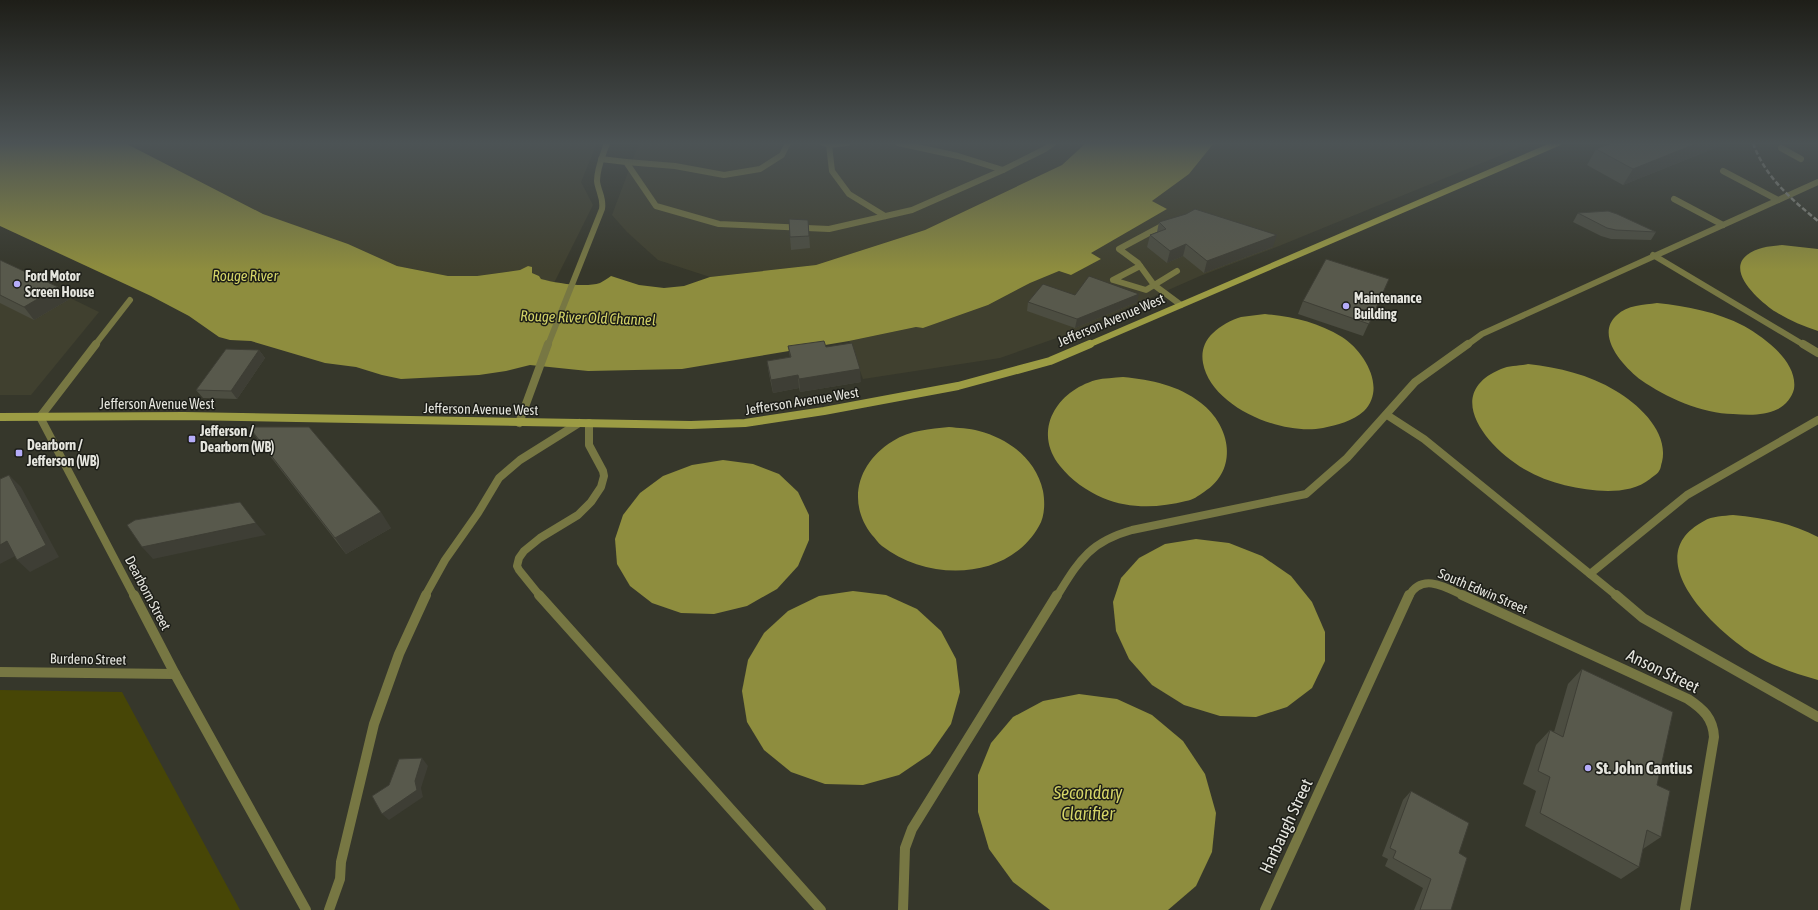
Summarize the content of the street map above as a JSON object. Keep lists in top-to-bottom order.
{
  "streets": {
    "main road": ["Jefferson Avenue West"],
    "street": [
      "South Edwin Street",
      "Dearborn Street",
      "Burdeno Street",
      "Anson Street",
      "Harbaugh Street"
    ]
  },
  "crossings": [
    ["Jefferson Avenue West", "Dearborn Street"],
    ["South Edwin Street", "Anson Street"],
    ["South Edwin Street", "Harbaugh Street"],
    ["Dearborn Street", "Burdeno Street"]
  ],
  "water": ["Rouge River", "Rouge River Old Channel", "Secondary Clarifier"],
  "places": {
    "other": ["Ford Motor Screen House", "Maintenance Building", "St. John Cantius"],
    "transit": ["Jefferson / Dearborn (WB)", "Dearborn / Jefferson (WB)"]
  }
}
